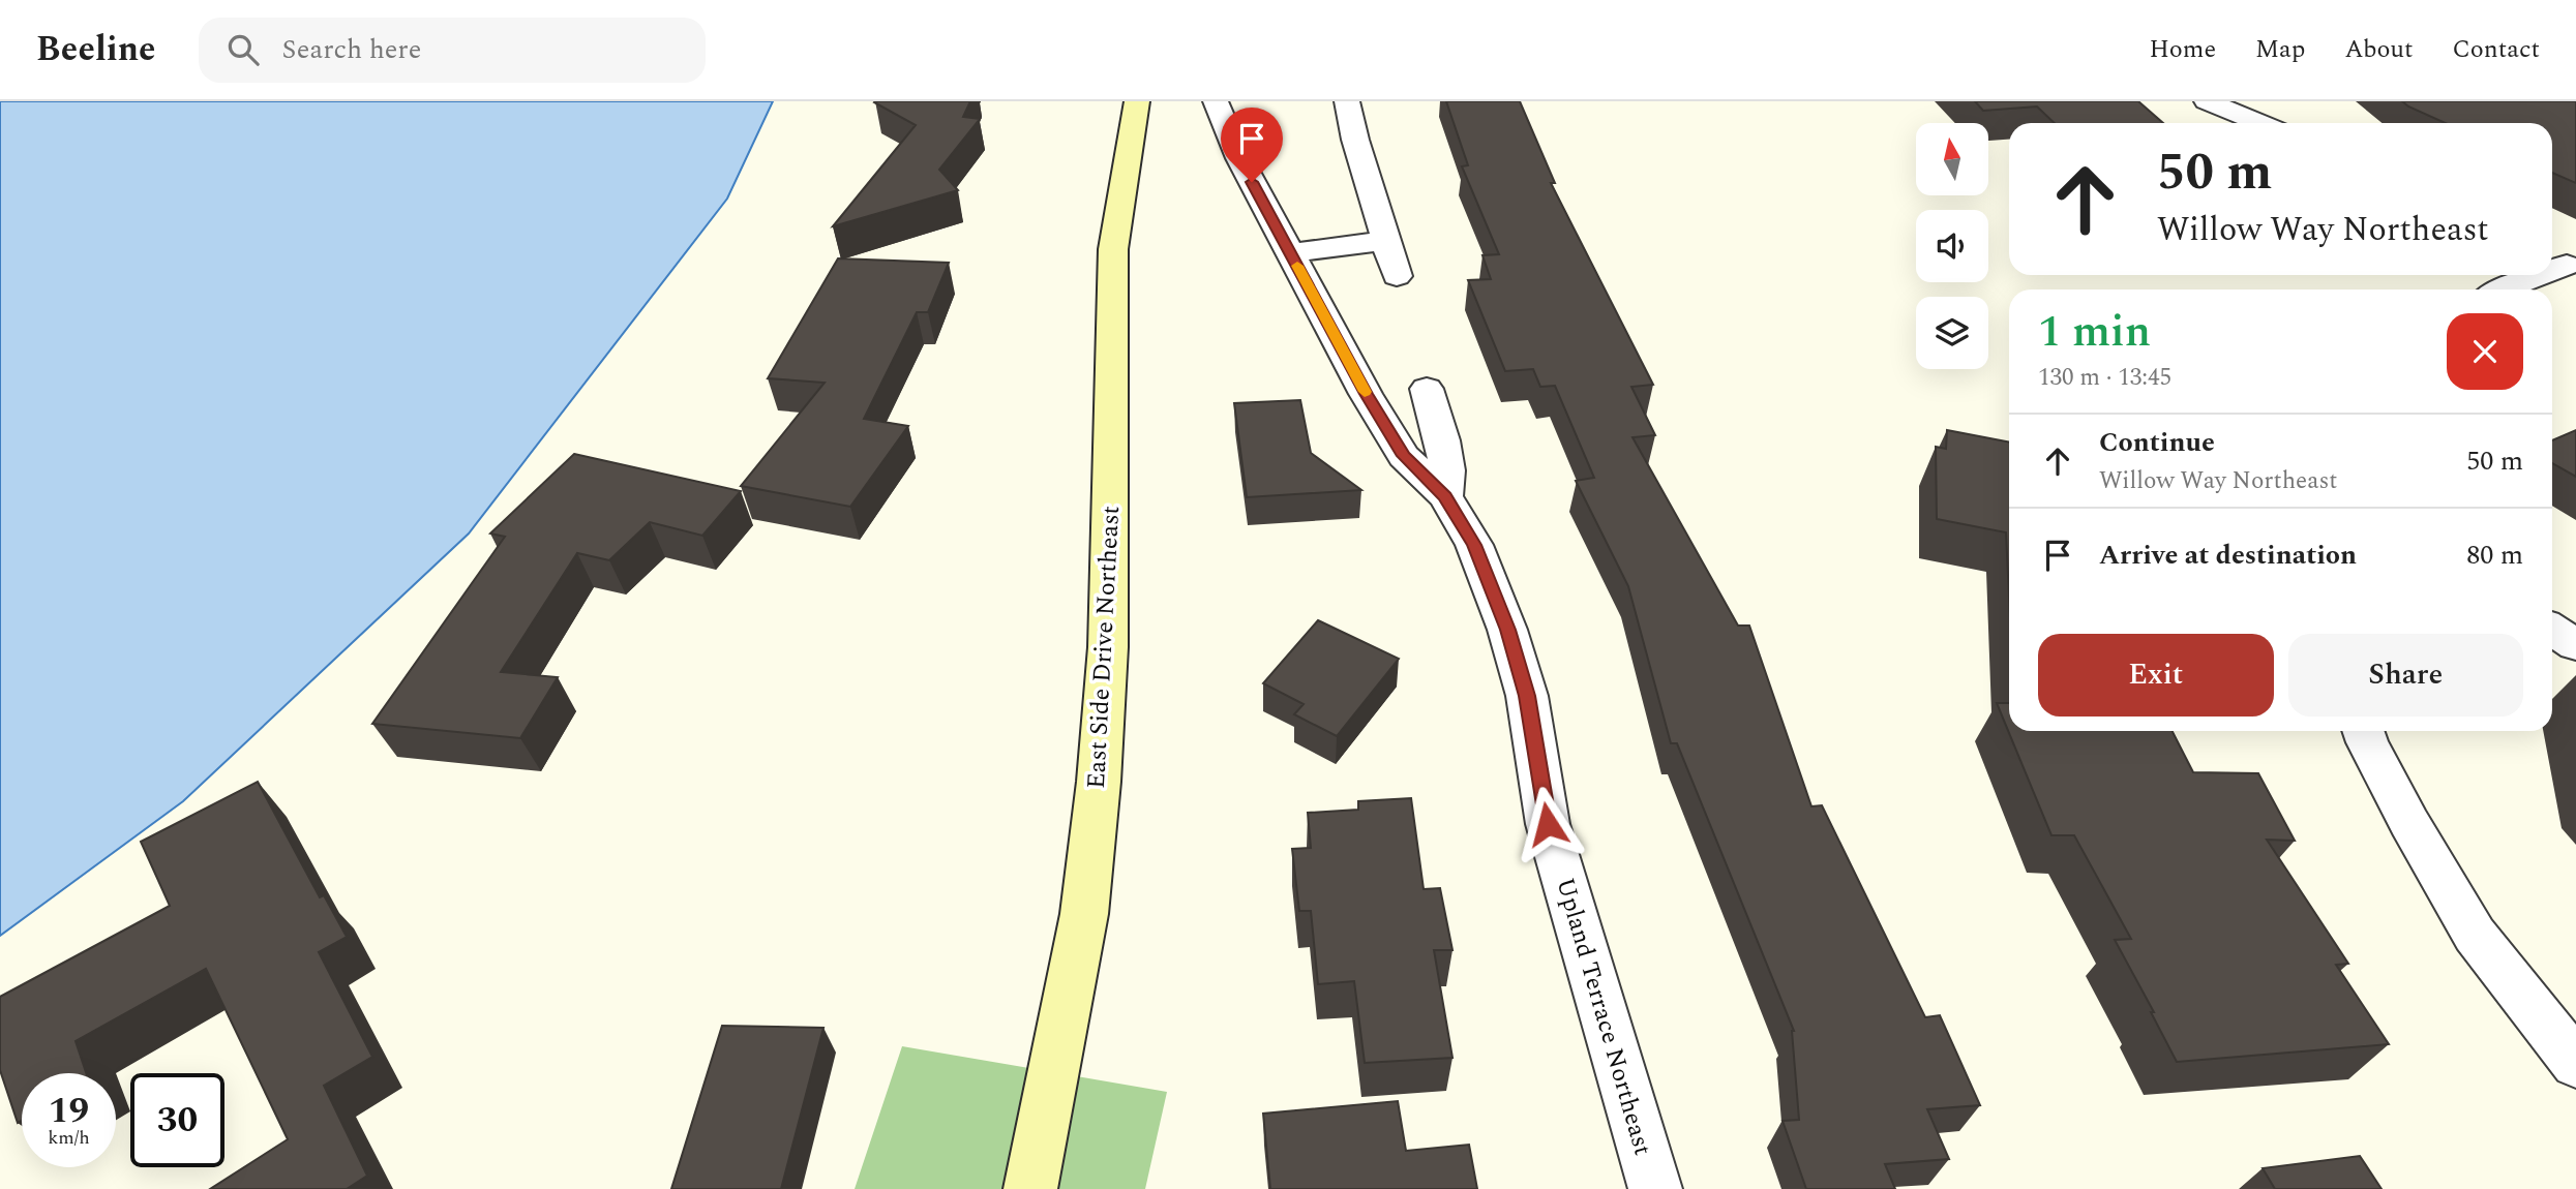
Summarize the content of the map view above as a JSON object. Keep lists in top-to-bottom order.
{
  "streets": {
    "main road": ["East Side Drive Northeast"],
    "street": ["Upland Terrace Northeast"]
  },
  "north": "top",
  "page": {
    "header": "Beeline",
    "search": "Search here",
    "nav": [
      "Home",
      "Map",
      "About",
      "Contact"
    ],
    "turn": ["50 m", "Willow Way Northeast"],
    "heading": ["1 min", "130 m · 13:45"],
    "list": [
      {
        "name": "Continue",
        "note": "Willow Way Northeast",
        "value": "50 m"
      },
      {
        "name": "Arrive at destination",
        "value": "80 m"
      }
    ],
    "buttons": ["Exit", "Share"],
    "speed": "19 km/h",
    "limit": "30"
  }
}
